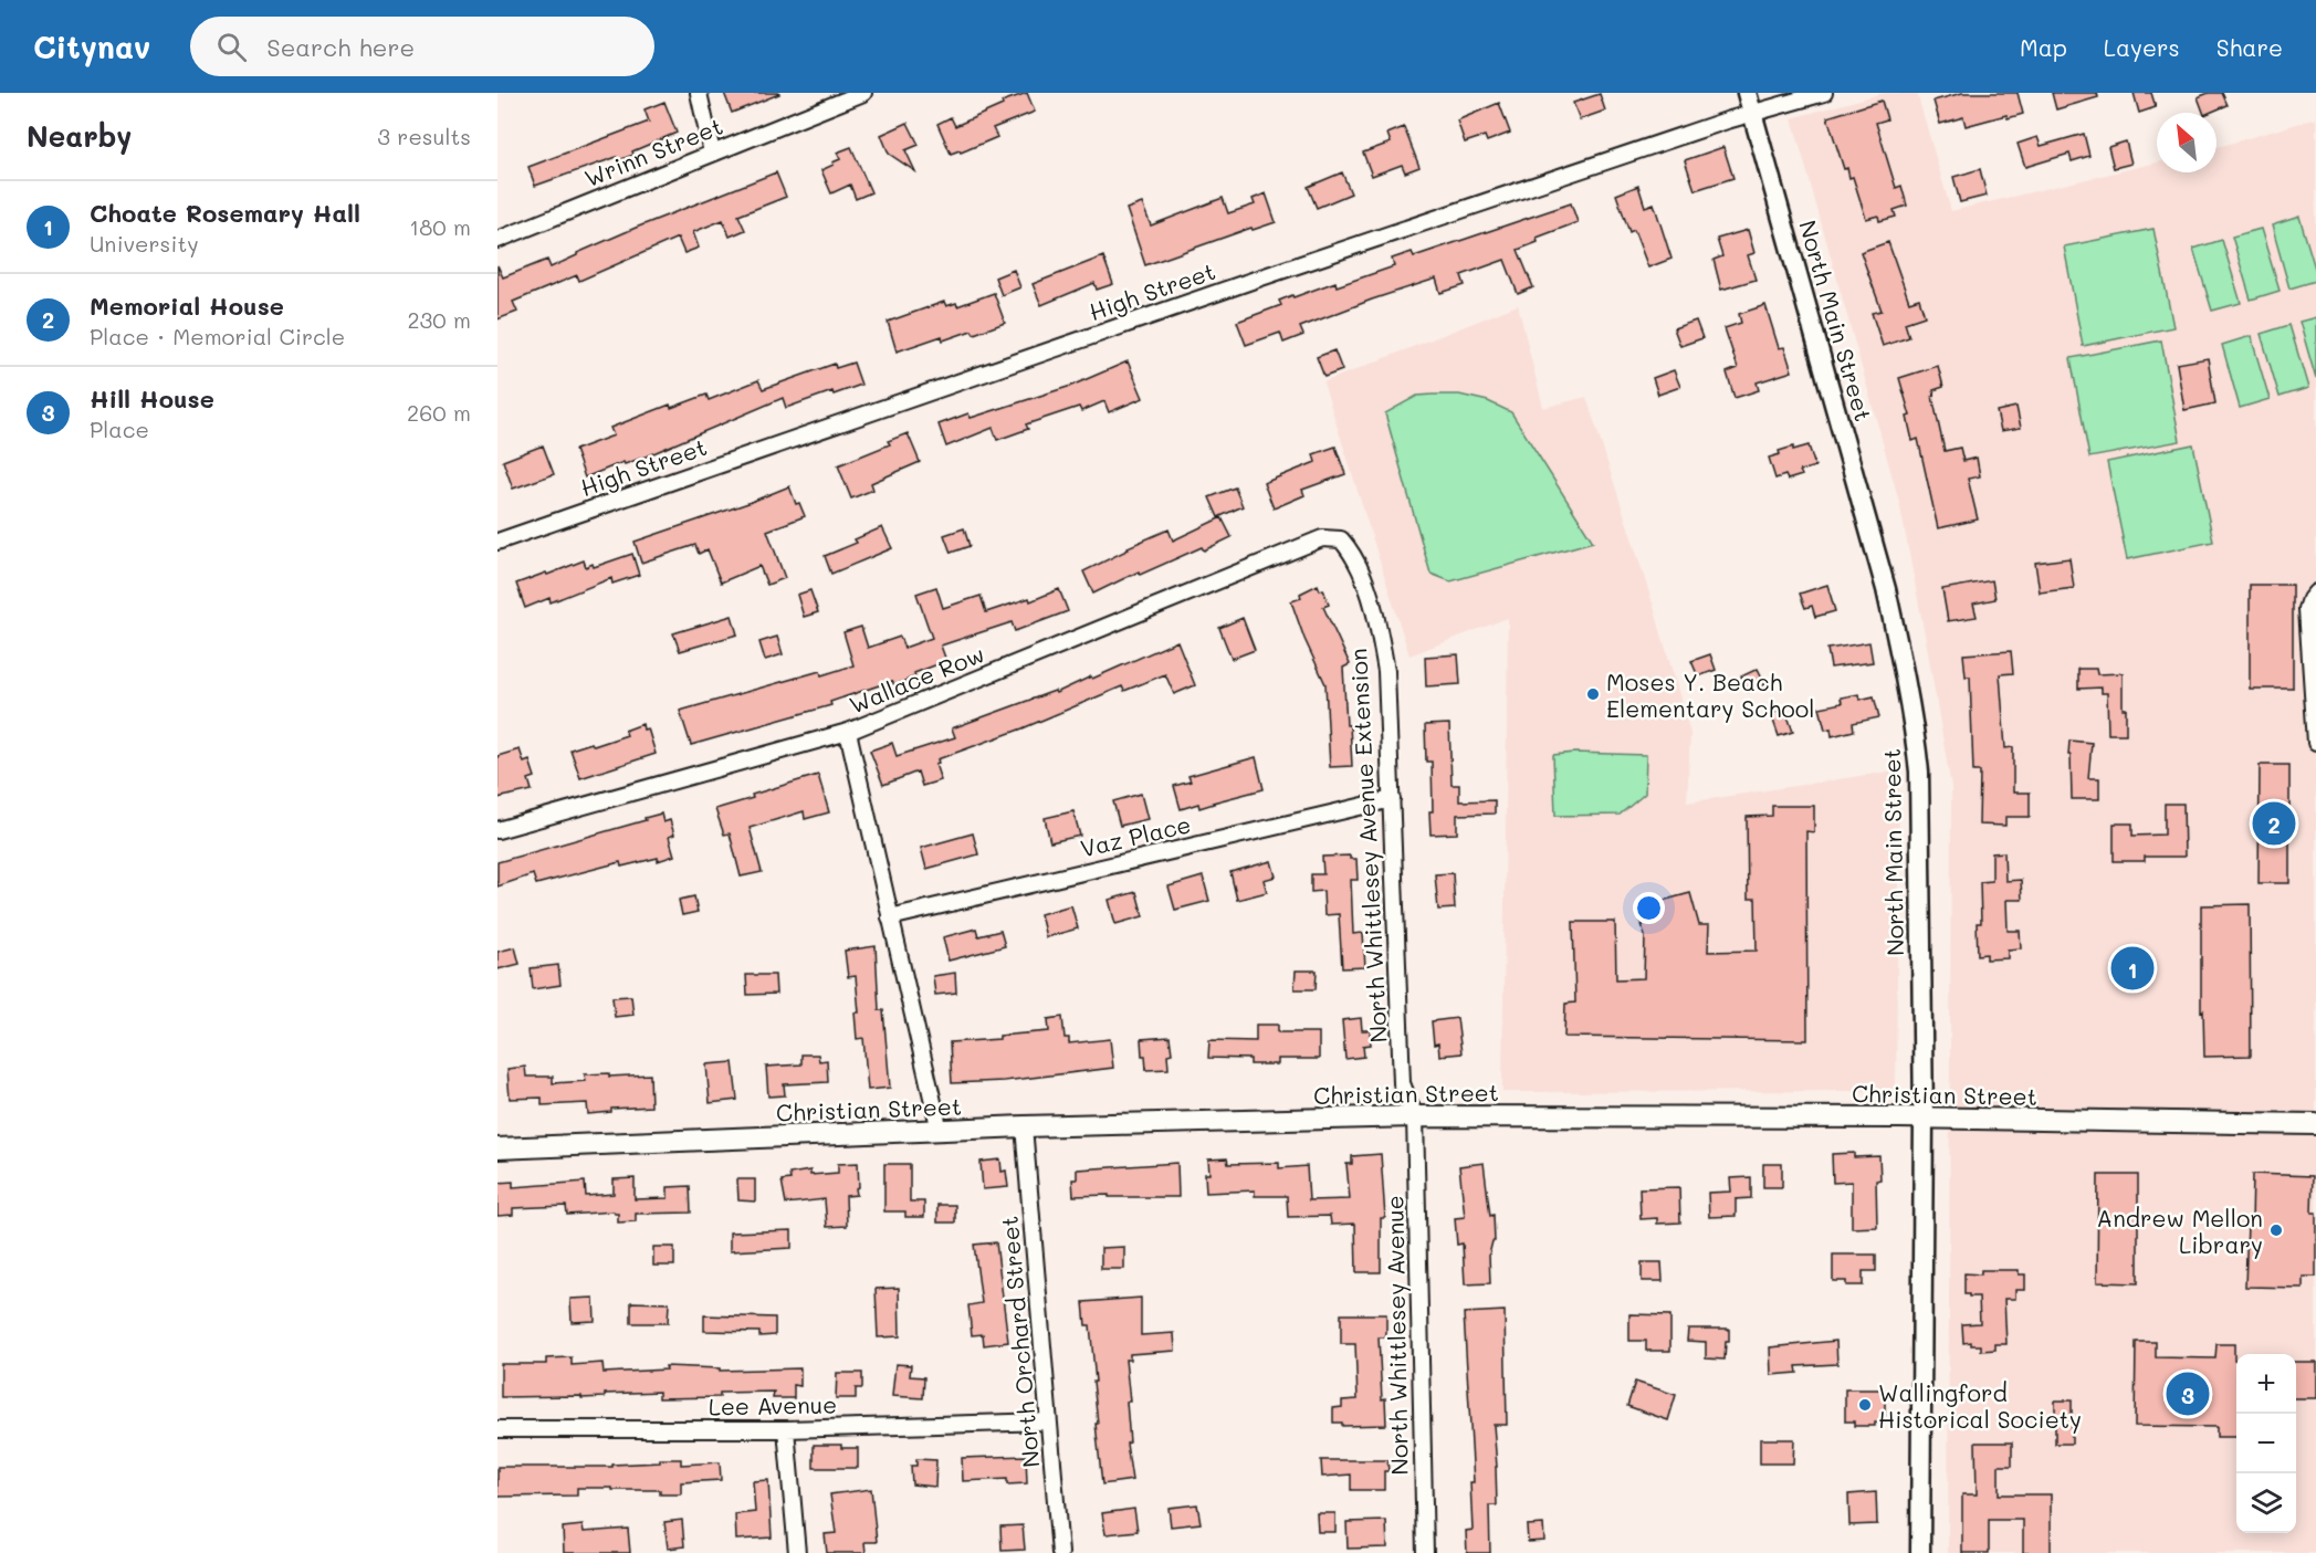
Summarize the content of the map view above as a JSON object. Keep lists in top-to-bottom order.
{
  "streets": {
    "main road": ["Christian Street"],
    "street": [
      "Wrinn Street",
      "High Street",
      "North Main Street",
      "Wallace Row",
      "Vaz Place",
      "North Whittlesey Avenue Extension",
      "North Whittlesey Avenue",
      "North Orchard Street",
      "Lee Avenue"
    ]
  },
  "crossings": [
    ["High Street", "North Main Street"],
    ["North Main Street", "Christian Street"],
    ["Wallace Row", "North Whittlesey Avenue Extension"],
    ["Vaz Place", "North Whittlesey Avenue Extension"],
    ["North Whittlesey Avenue Extension", "Christian Street"],
    ["North Whittlesey Avenue Extension", "North Whittlesey Avenue"],
    ["Christian Street", "North Whittlesey Avenue"],
    ["Christian Street", "North Orchard Street"],
    ["North Orchard Street", "Lee Avenue"]
  ],
  "places": ["Moses Y. Beach Elementary School", "Andrew Mellon Library", "Wallingford Historical Society"],
  "north": "top left",
  "page": {
    "header": "Citynav",
    "search": "Search here",
    "nav": ["Map", "Layers", "Share"],
    "heading": ["Nearby", "3 results"],
    "list": [
      {
        "mark": "1",
        "name": "Choate Rosemary Hall",
        "note": "University",
        "value": "180 m"
      },
      {
        "mark": "2",
        "name": "Memorial House",
        "note": "Place · Memorial Circle",
        "value": "230 m"
      },
      {
        "mark": "3",
        "name": "Hill House",
        "note": "Place",
        "value": "260 m"
      }
    ],
    "pins": ["2", "1", "3"],
    "map_buttons": ["+", "−"]
  }
}
